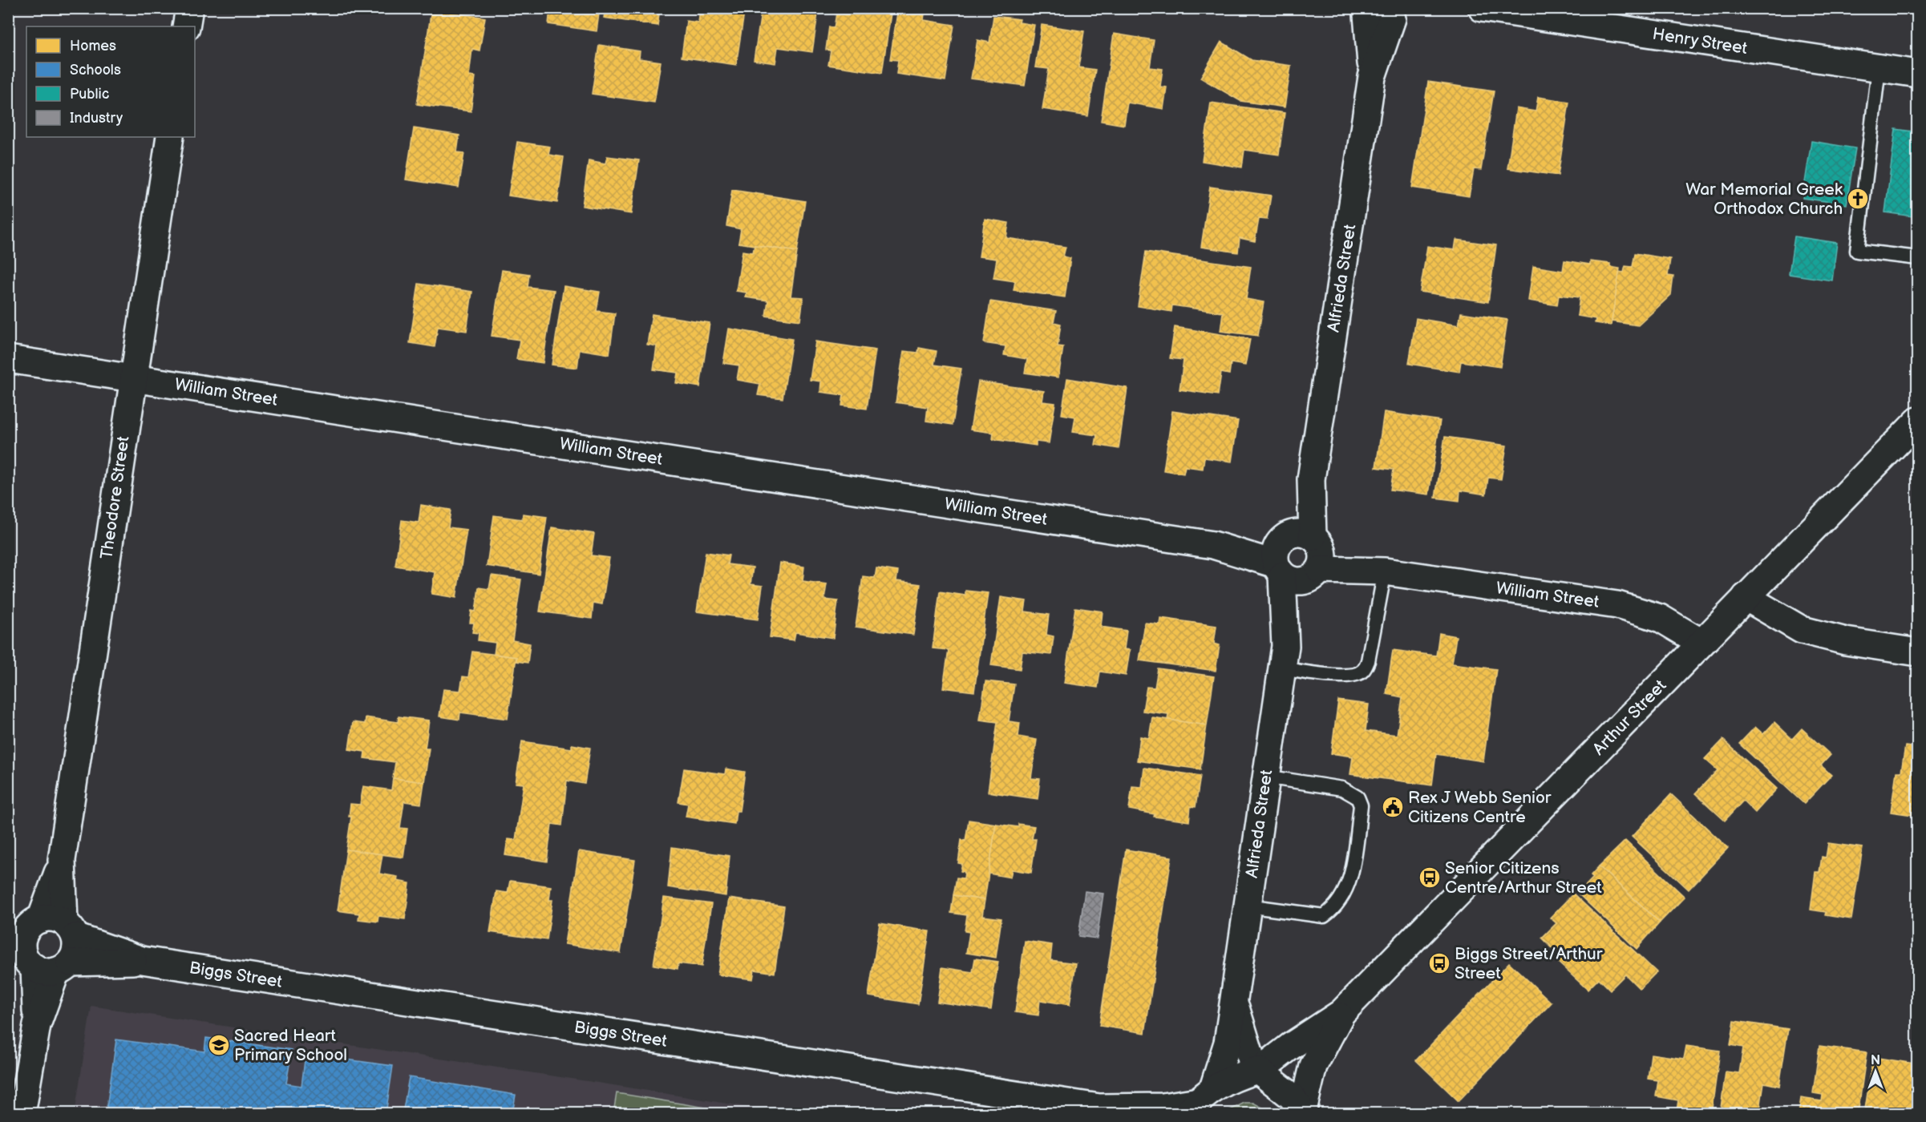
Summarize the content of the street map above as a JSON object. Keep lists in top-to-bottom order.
{
  "streets": {
    "street": [
      "Henry Street",
      "Alfrieda Street",
      "William Street",
      "Theodore Street",
      "Arthur Street",
      "Biggs Street"
    ]
  },
  "crossings": [
    ["Alfrieda Street", "William Street"],
    ["Alfrieda Street", "Arthur Street"],
    ["Alfrieda Street", "Biggs Street"],
    ["William Street", "Theodore Street"],
    ["William Street", "Arthur Street"],
    ["Theodore Street", "Biggs Street"],
    ["Arthur Street", "Biggs Street"]
  ],
  "places": {
    "church": ["War Memorial Greek Orthodox Church"],
    "public building": ["Rex J Webb Senior Citizens Centre"],
    "bus stop": ["Senior Citizens Centre/Arthur Street", "Biggs Street/Arthur Street"],
    "school or university": ["Sacred Heart Primary School"]
  },
  "legend": [
    "Homes",
    "Schools",
    "Public",
    "Industry"
  ],
  "north": "top"
}
